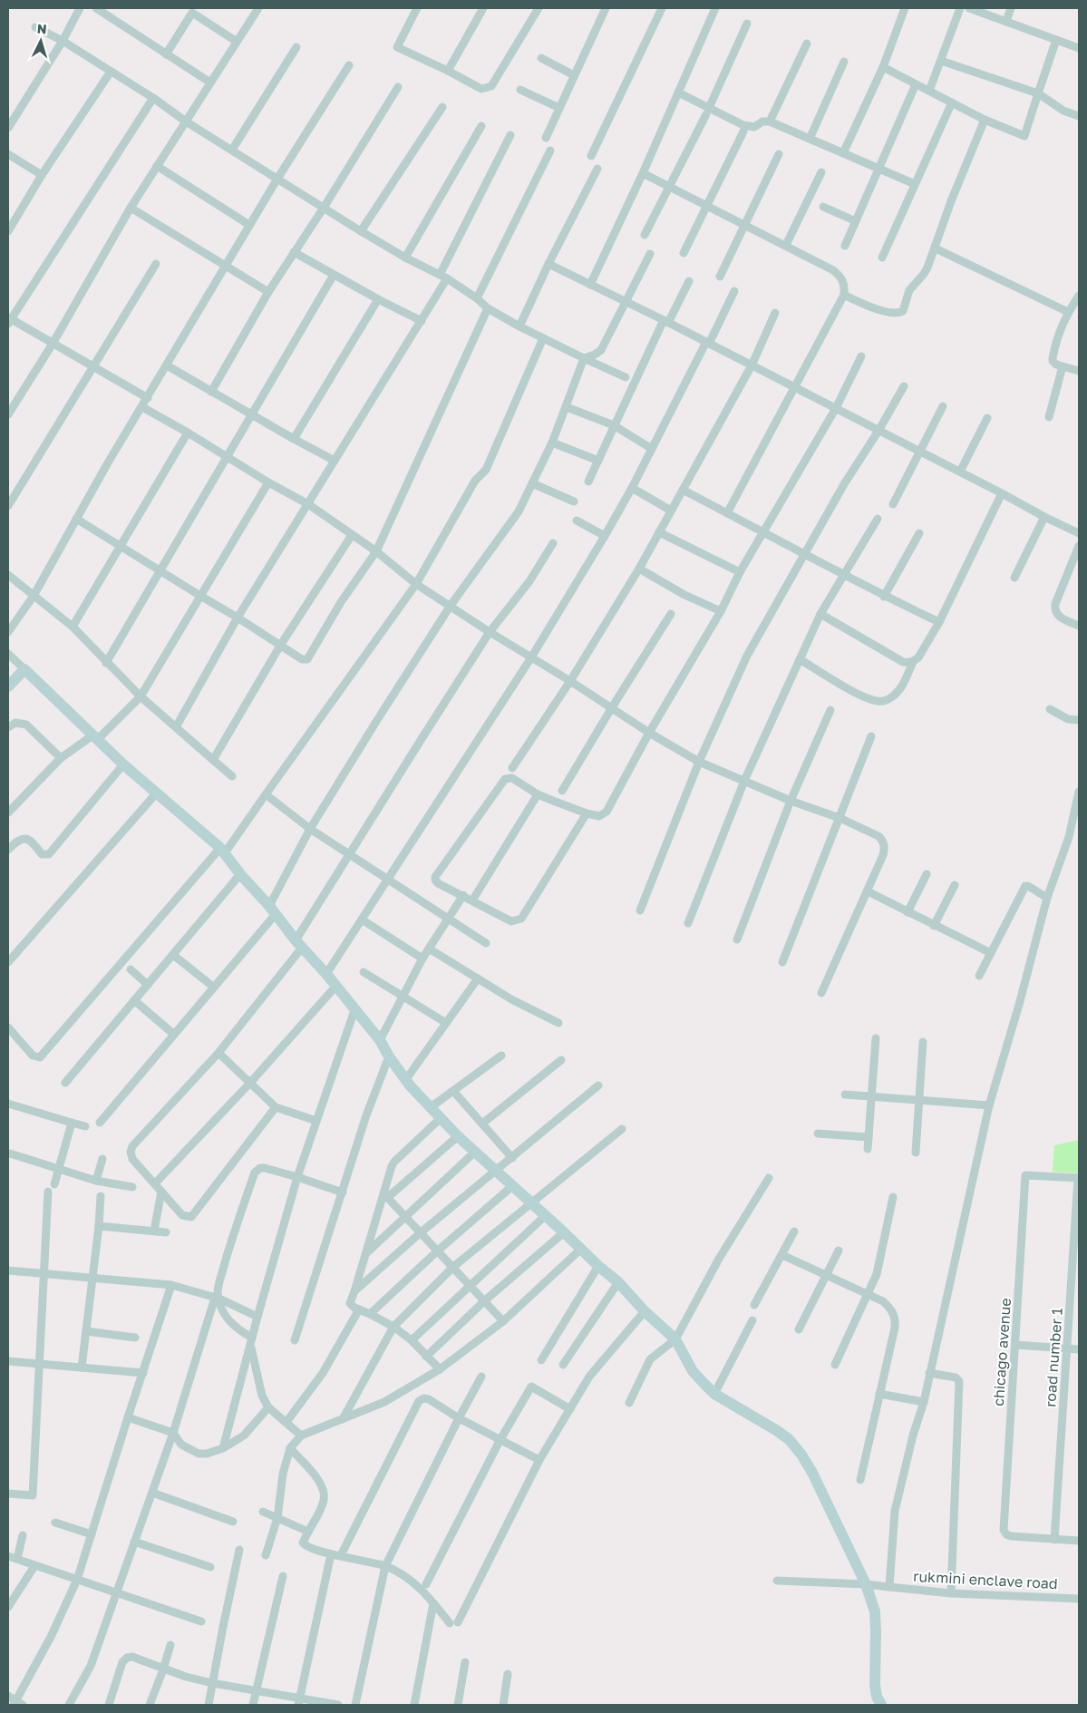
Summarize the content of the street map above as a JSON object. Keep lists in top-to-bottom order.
{
  "streets": {
    "street": ["chicago avenue", "road number 1", "rukmini enclave road"]
  },
  "crossings": [
    ["chicago avenue", "road number 1"]
  ],
  "north": "top"
}
